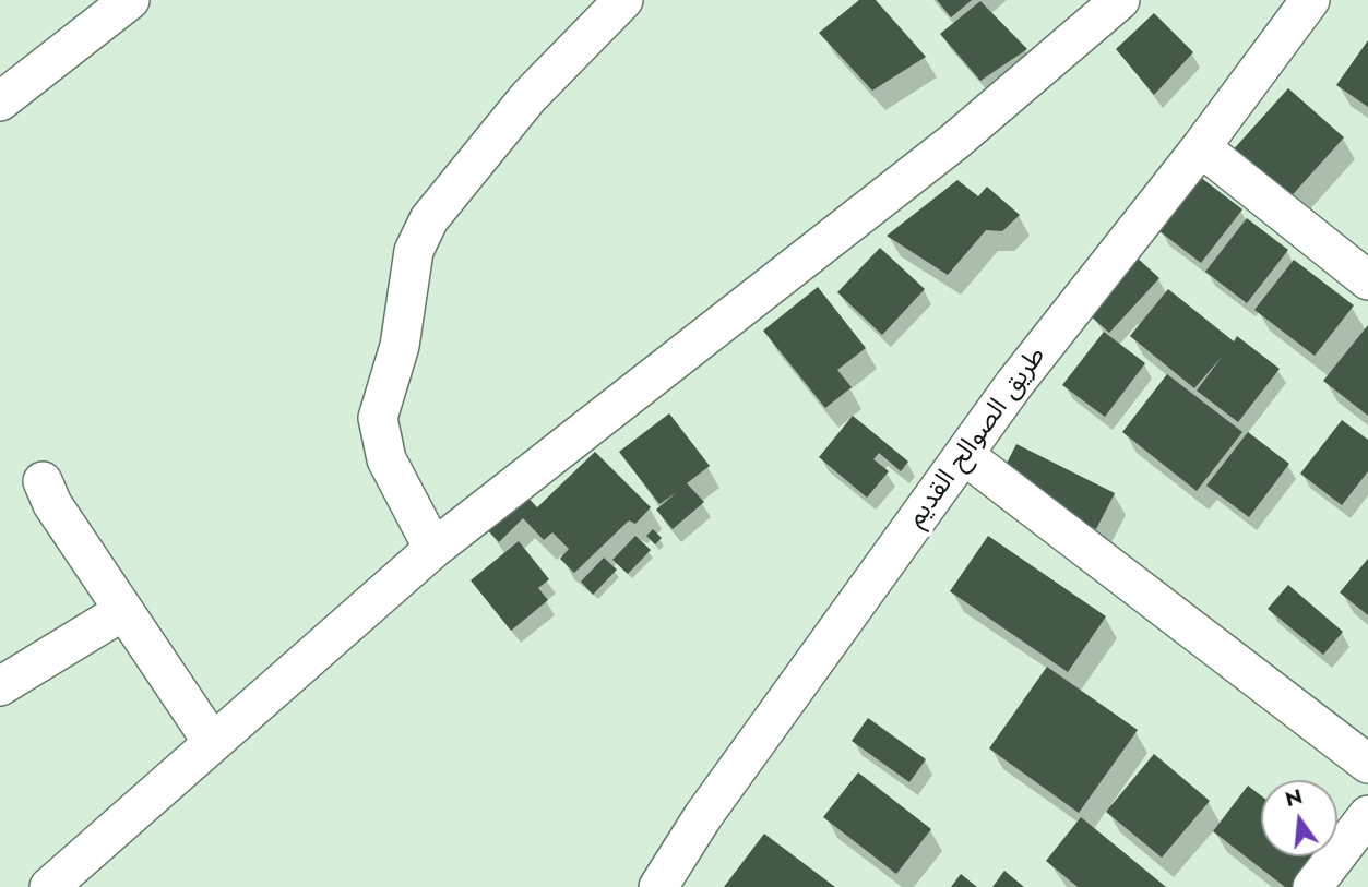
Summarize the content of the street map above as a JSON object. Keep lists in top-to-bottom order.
{
  "streets": {
    "street": ["طريق الصوالح القديم"]
  },
  "north": "top"
}
